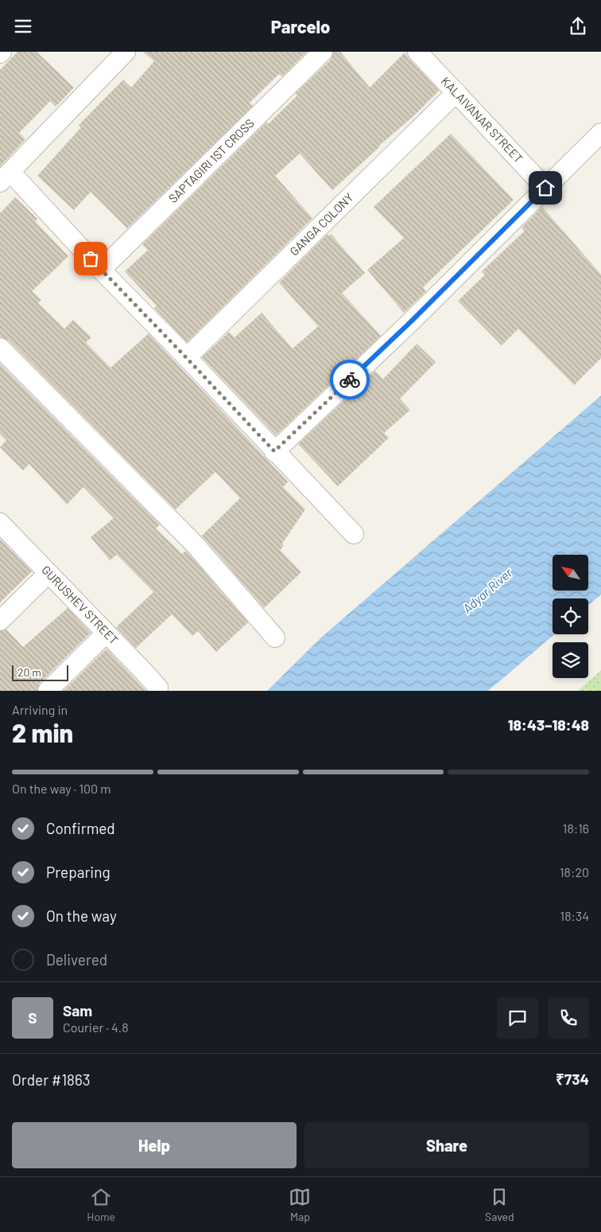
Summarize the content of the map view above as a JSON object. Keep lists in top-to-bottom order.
{
  "streets": {
    "street": [
      "KALAIVANAR STREET",
      "SAPTAGIRI 1ST CROSS",
      "GANGA COLONY",
      "GURUSHEV STREET"
    ]
  },
  "crossings": [
    ["KALAIVANAR STREET", "GANGA COLONY"]
  ],
  "water": ["Adyar River"],
  "scale_bar": "20 m",
  "north": "top left",
  "page": {
    "header": "Parcelo",
    "scale": "20 m",
    "heading": ["2 min", "Arriving in", "18:43–18:48"],
    "panel": [
      "Sam",
      "Courier · 4.8",
      "Order #1863",
      "₹734"
    ],
    "bar": "On the way · 100 m",
    "list": [
      ["Confirmed", "18:16"],
      ["Preparing", "18:20"],
      ["On the way", "18:34"],
      "Delivered"
    ],
    "round": "S",
    "buttons": ["Help", "Share"],
    "tabs": ["Home", "Map", "Saved"]
  }
}
